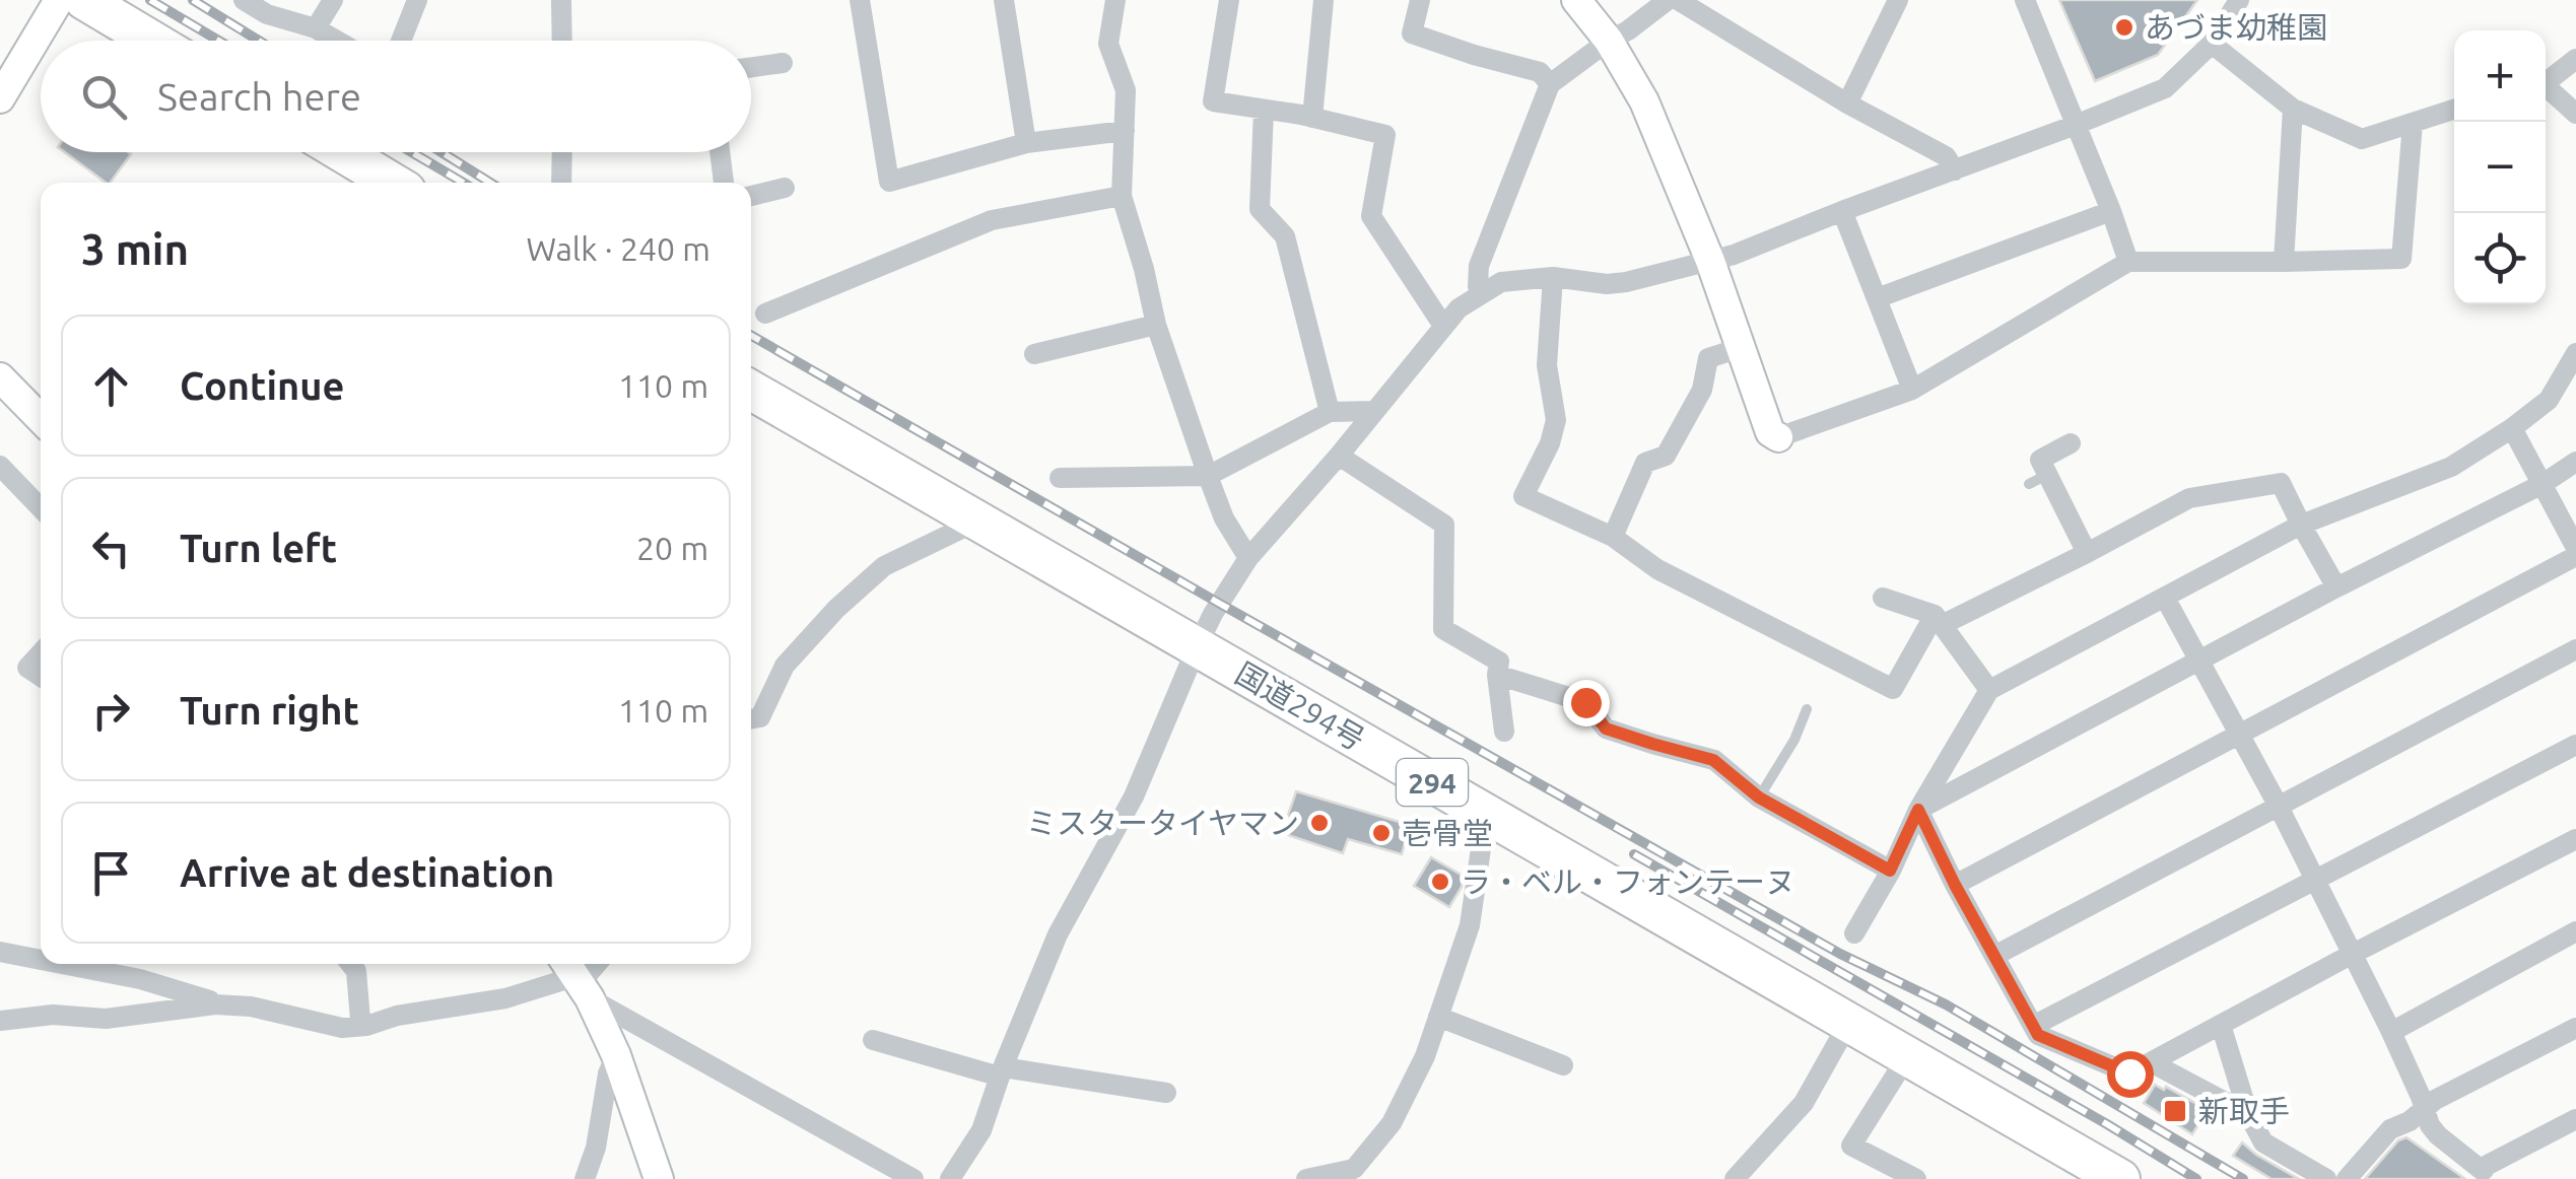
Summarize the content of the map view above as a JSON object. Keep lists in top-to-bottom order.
{
  "streets": {
    "highway": ["国道294号", "294"]
  },
  "places": {
    "other": [
      "あづま幼稚園",
      "ミスタータイヤマン",
      "壱骨堂",
      "ラ・ベル・フォンテーヌ"
    ],
    "transit": ["新取手"]
  },
  "page": {
    "map_buttons": ["+", "−"],
    "search": "Search here",
    "heading": ["3 min", "Walk · 240 m"],
    "list": [
      ["Continue", "110 m"],
      ["Turn left", "20 m"],
      ["Turn right", "110 m"],
      "Arrive at destination"
    ]
  }
}
